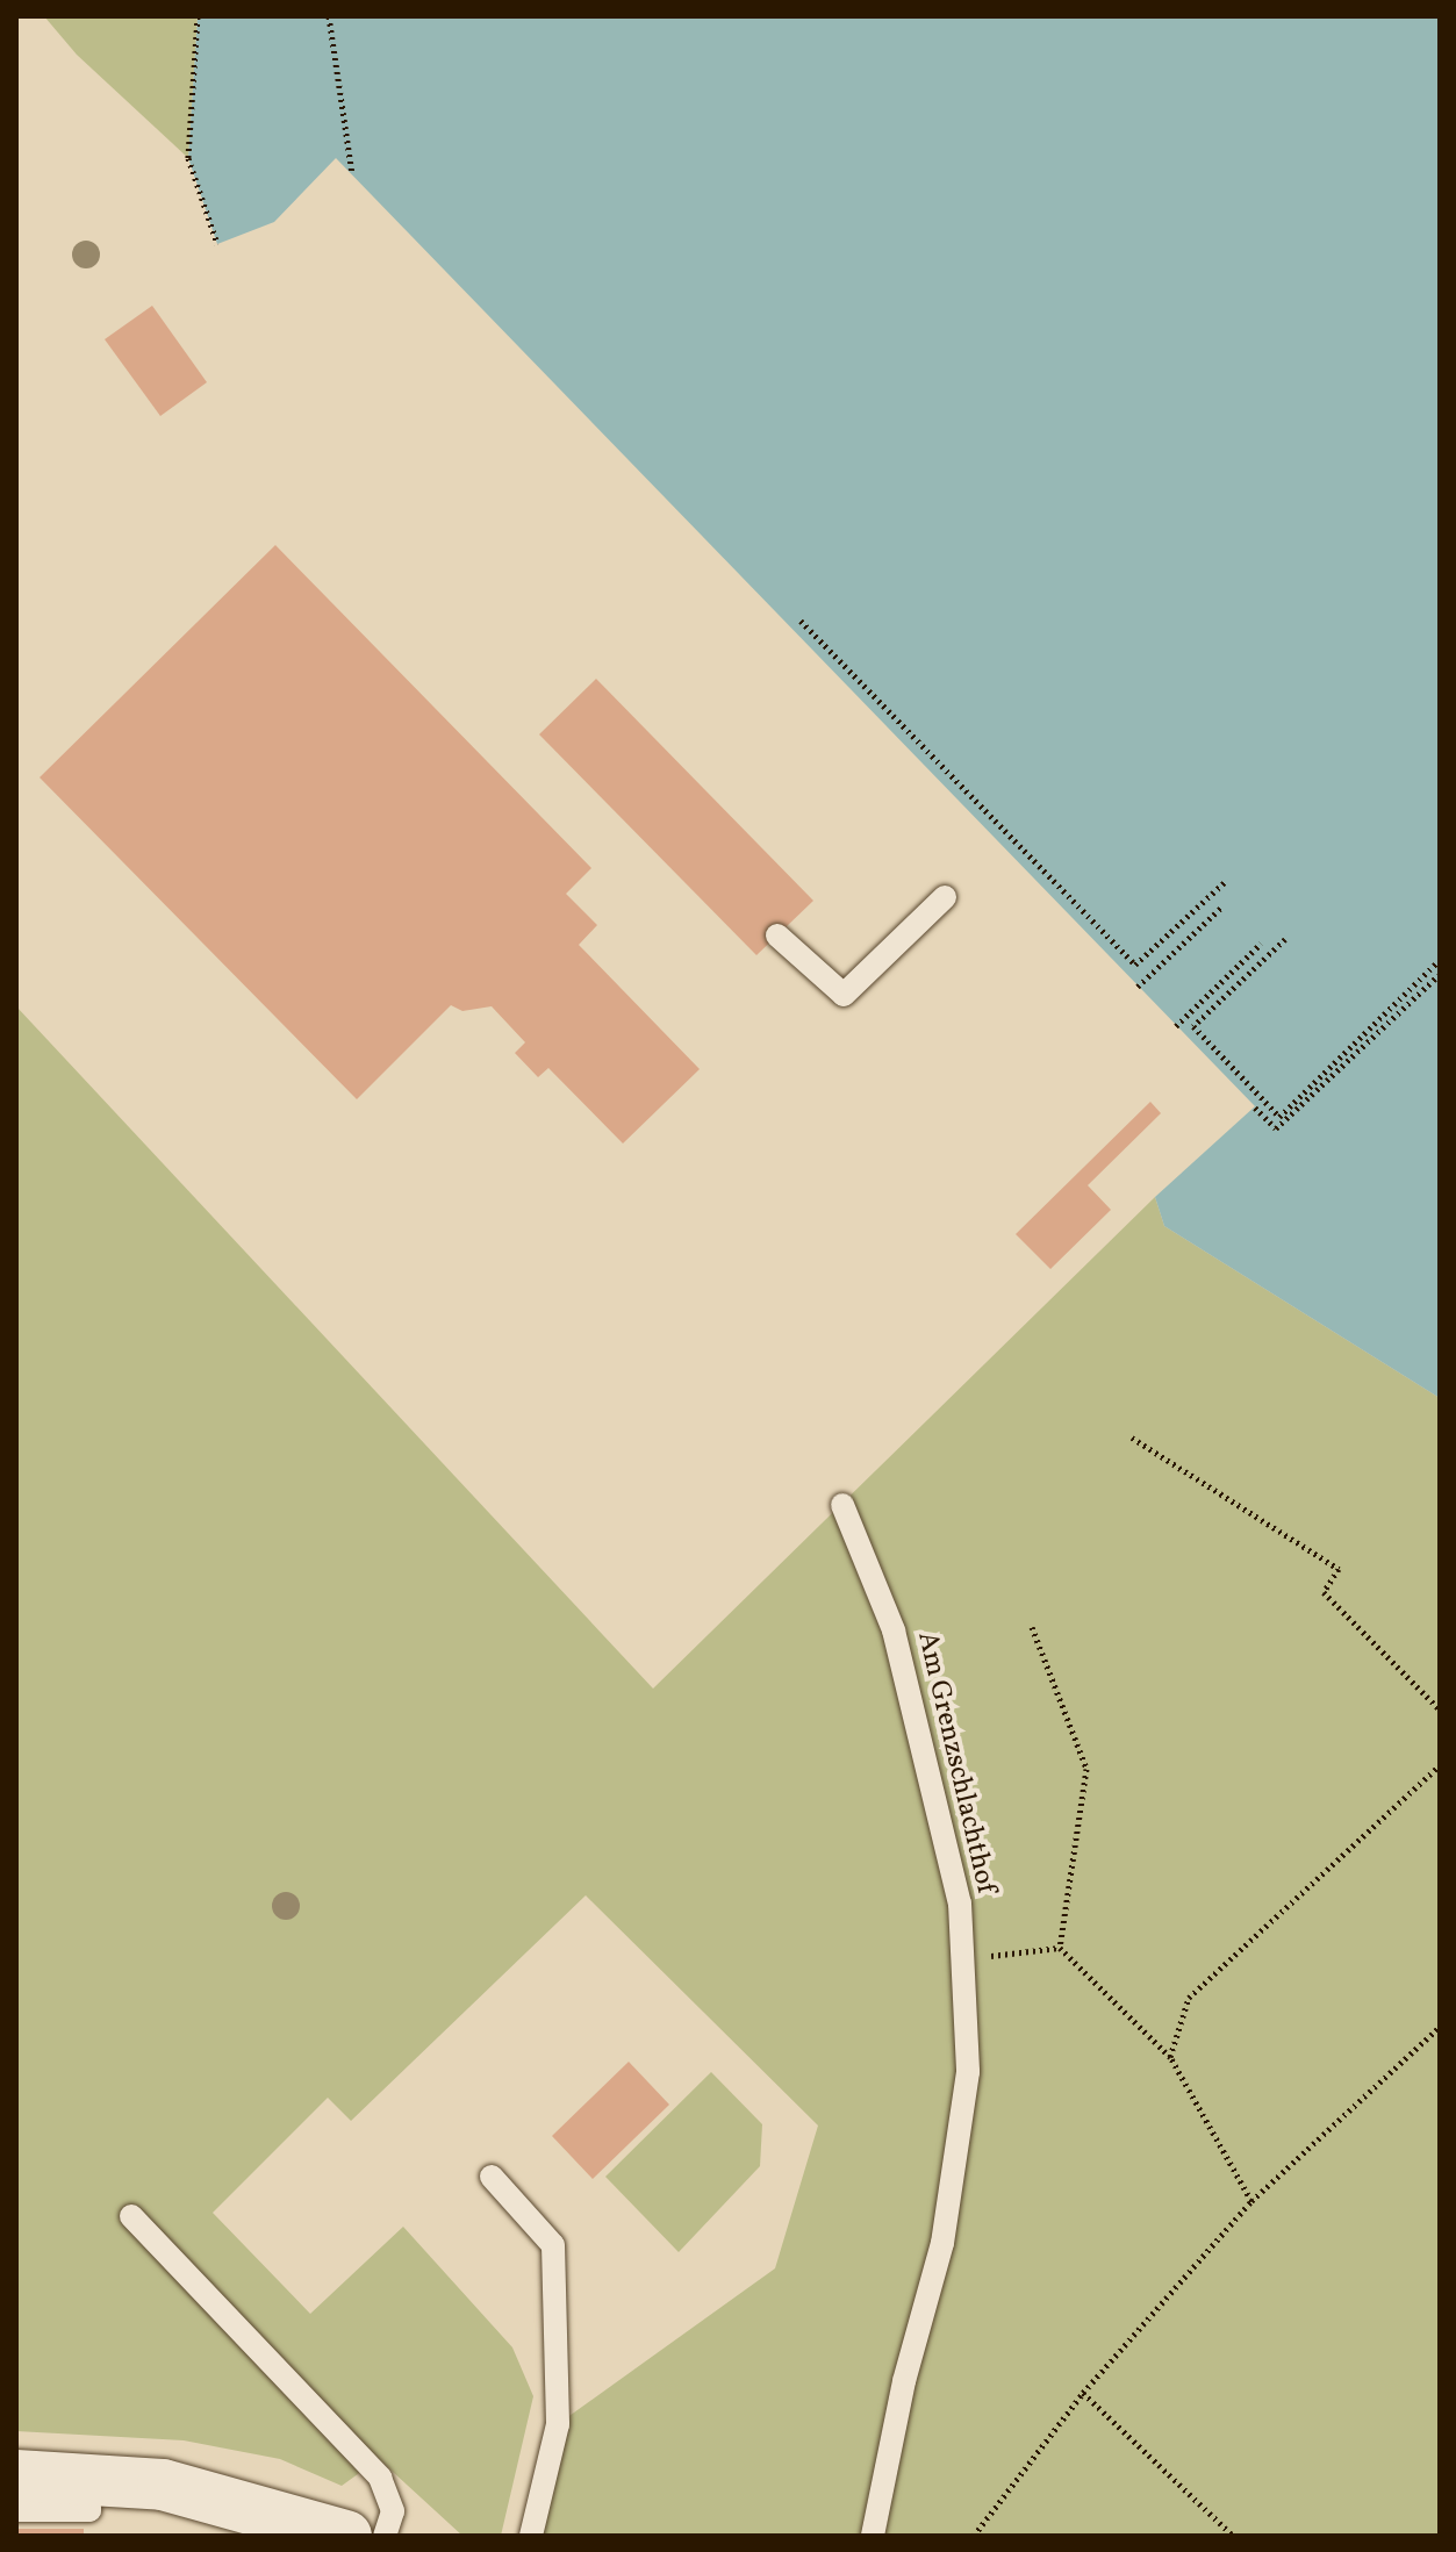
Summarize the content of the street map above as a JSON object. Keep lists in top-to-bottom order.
{
  "streets": {
    "lane": ["Am Grenzschlachthof"]
  }
}
